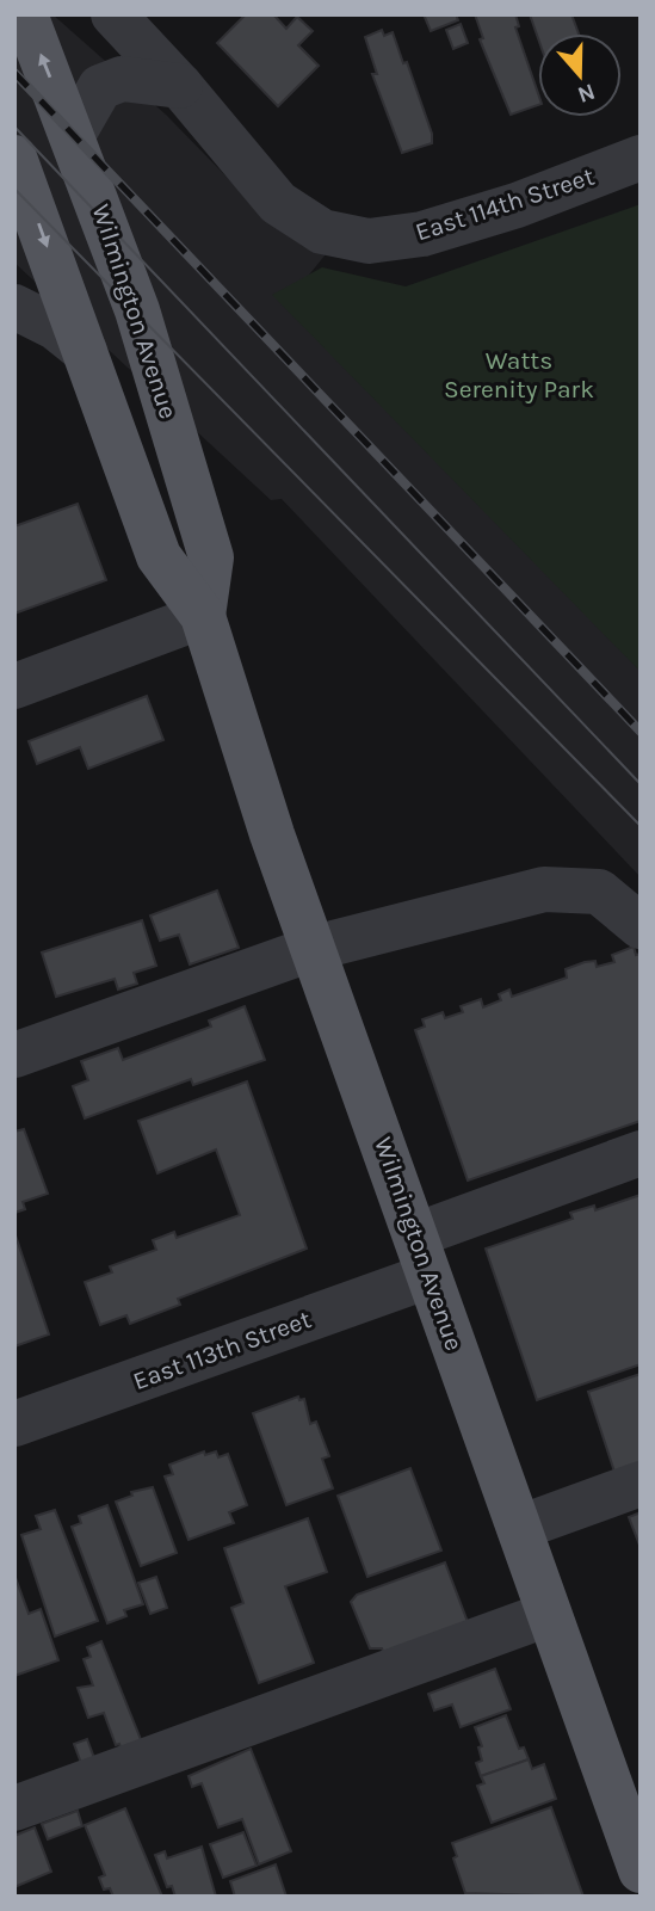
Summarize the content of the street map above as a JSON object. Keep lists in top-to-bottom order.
{
  "streets": {
    "main road": ["Wilmington Avenue"],
    "street": ["East 114th Street", "East 113th Street"]
  },
  "crossings": [
    ["Wilmington Avenue", "East 113th Street"]
  ],
  "parks": ["Watts Serenity Park"],
  "north": "bottom"
}
